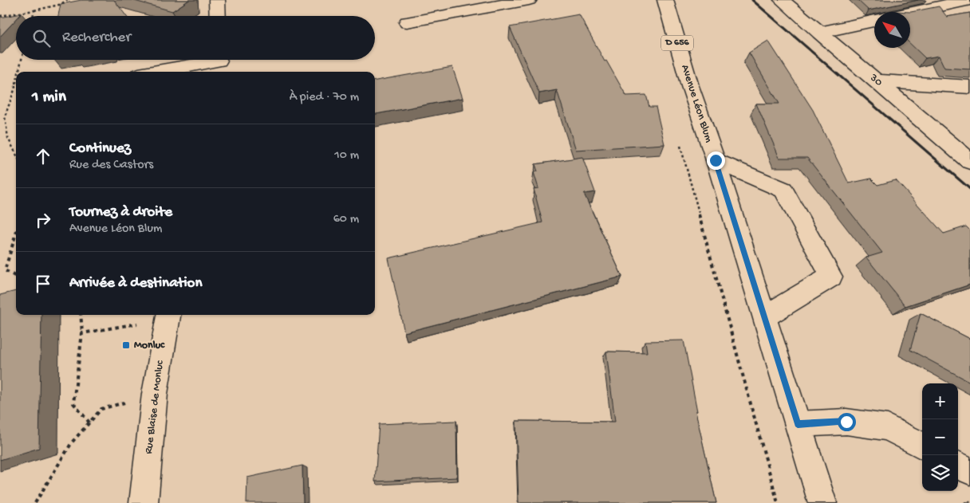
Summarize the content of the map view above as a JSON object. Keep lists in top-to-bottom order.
{
  "streets": {
    "street": [
      "D 656",
      "30",
      "Avenue Léon Blum",
      "Rue Blaise de Monluc"
    ]
  },
  "places": {
    "transit": ["Monluc"]
  },
  "north": "top left",
  "page": {
    "search": "Rechercher",
    "heading": ["1 min", "À pied · 70 m"],
    "list": [
      ["Continuez", "Rue des Castors", "10 m"],
      ["Tournez à droite", "Avenue Léon Blum", "60 m"],
      "Arrivée à destination"
    ],
    "map_buttons": ["+", "−"]
  }
}
